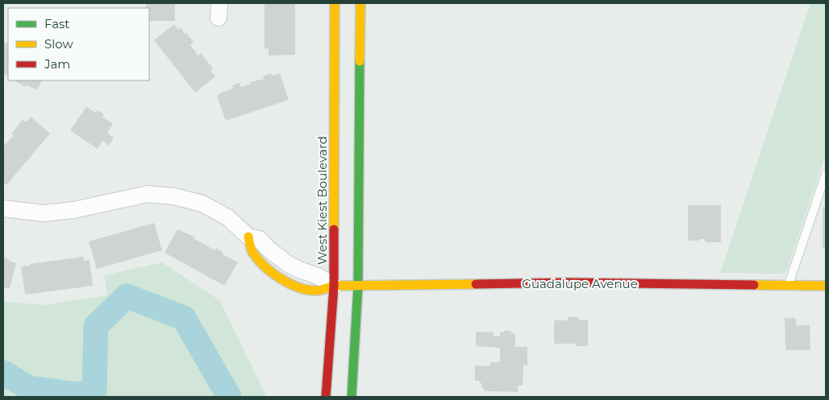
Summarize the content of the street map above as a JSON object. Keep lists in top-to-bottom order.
{
  "streets": {
    "main road": ["West Kiest Boulevard", "Guadalupe Avenue"]
  },
  "crossings": [
    ["West Kiest Boulevard", "Guadalupe Avenue"]
  ],
  "legend": ["Fast", "Slow", "Jam"]
}
